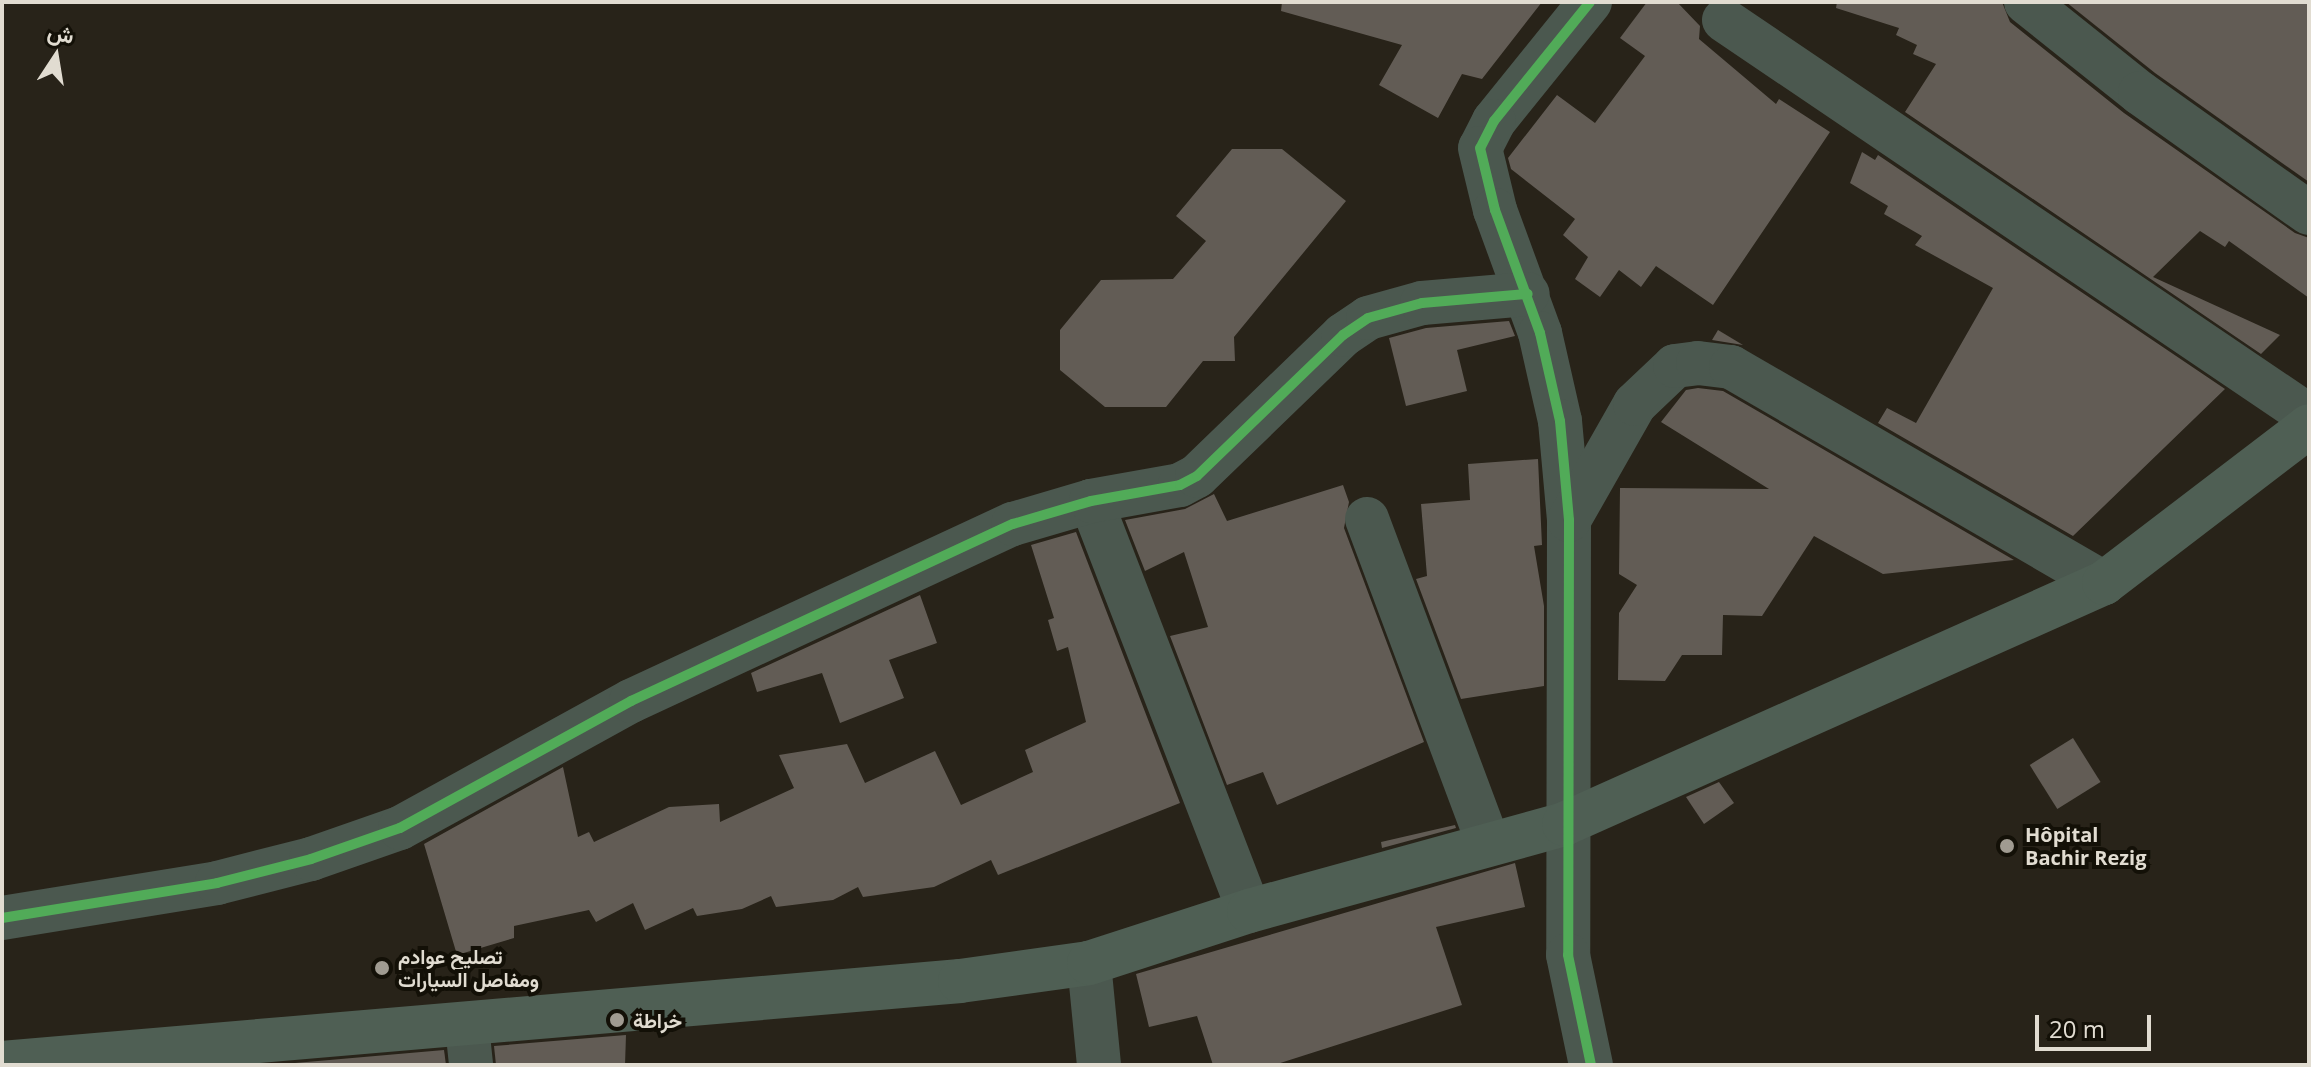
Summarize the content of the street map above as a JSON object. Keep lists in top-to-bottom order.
{
  "places": ["Hôpital Bachir Rezig", "تصليح عوادم ومفاصل السيارات", "خراطة"],
  "scale_bar": "20 m",
  "north": "top"
}
